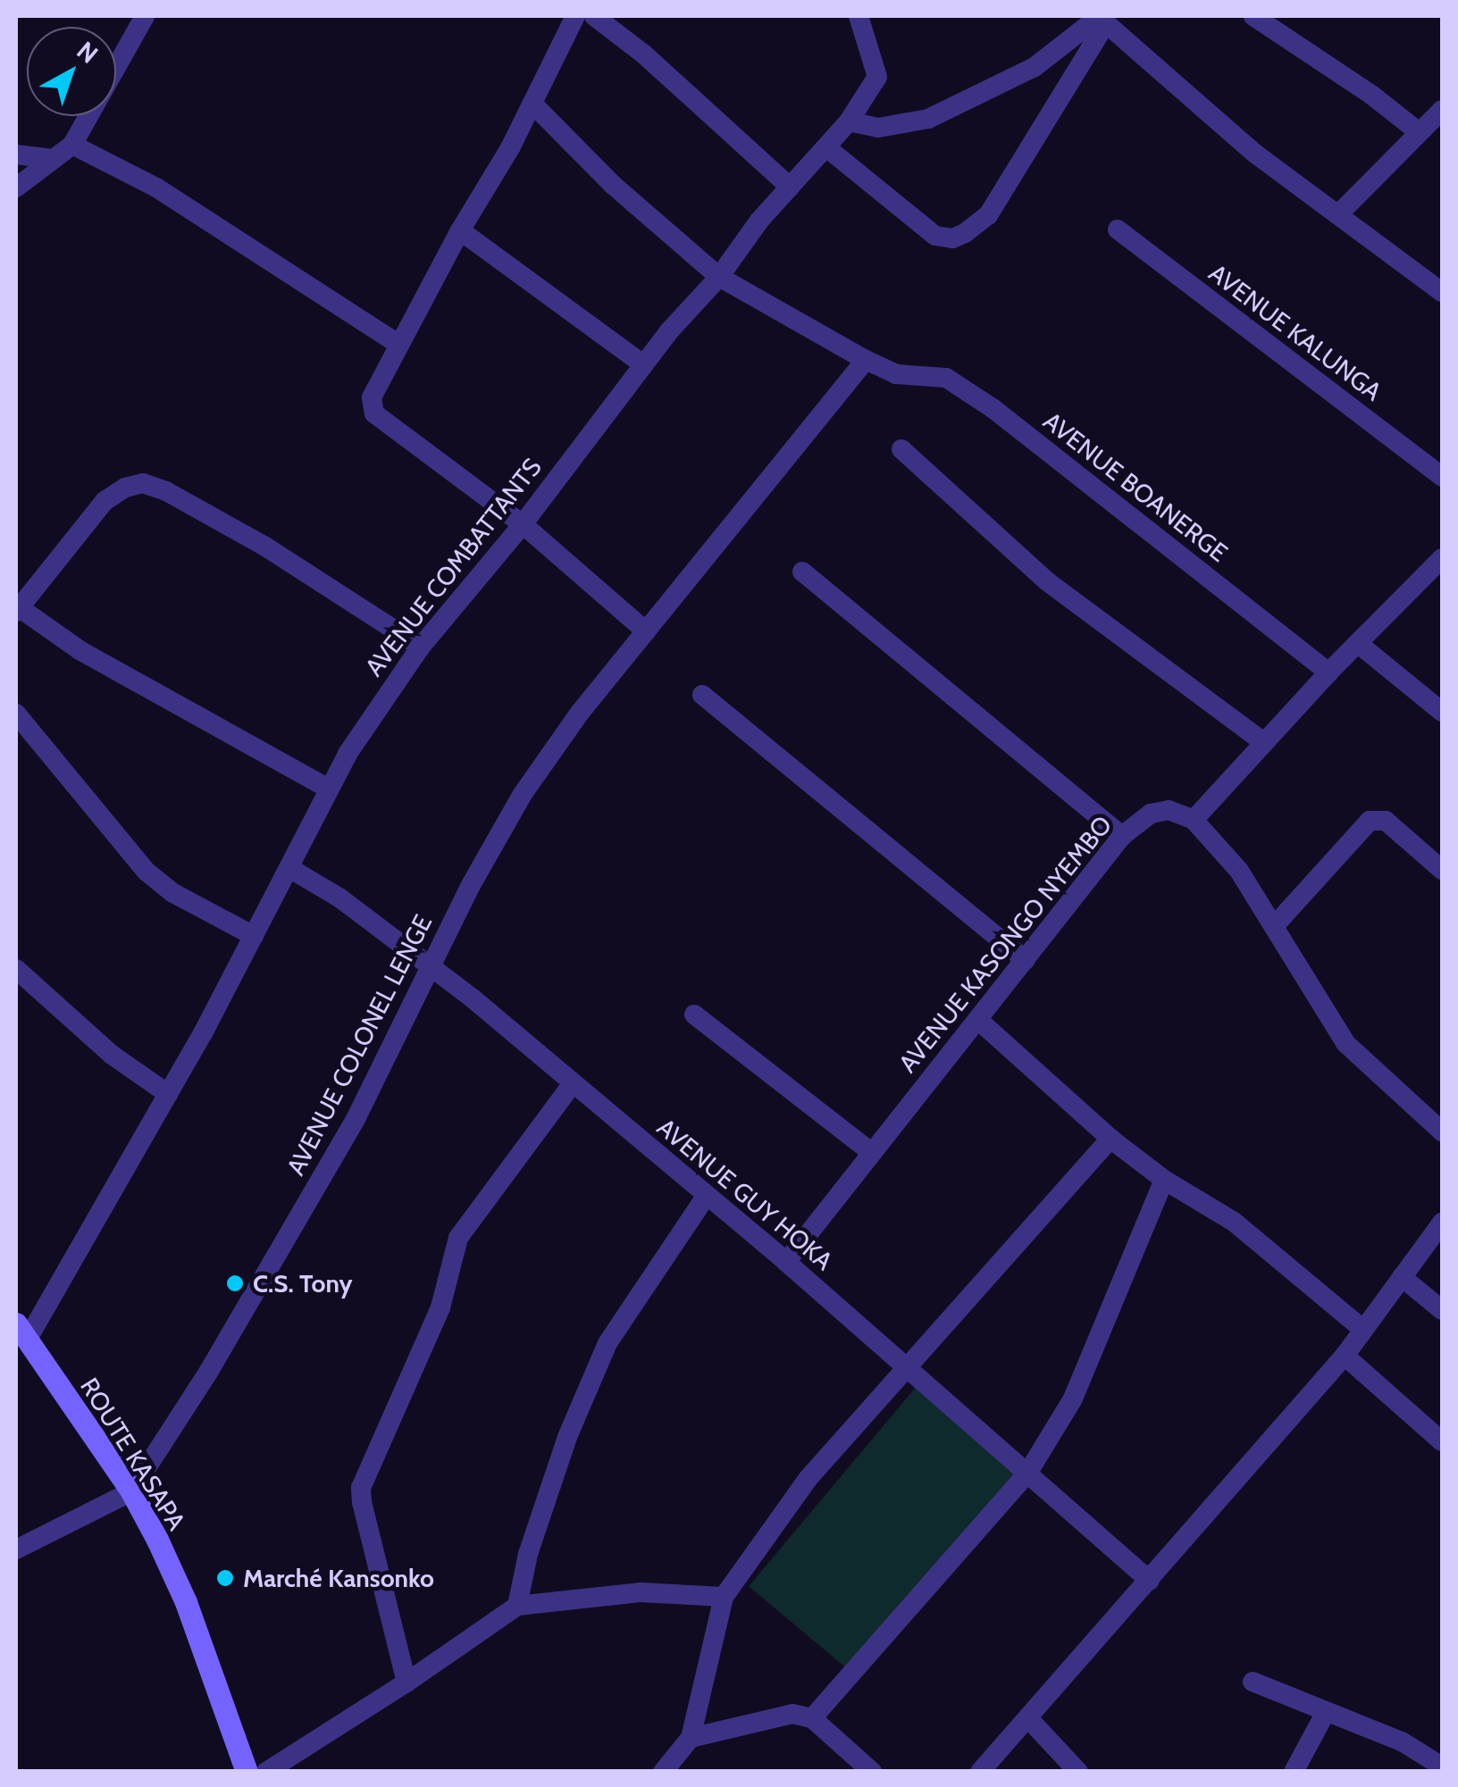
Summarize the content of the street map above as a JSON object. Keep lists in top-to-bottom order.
{
  "streets": {
    "main road": ["ROUTE KASAPA"],
    "street": [
      "AVENUE KALUNGA",
      "AVENUE BOANERGE",
      "AVENUE COMBATTANTS",
      "AVENUE KASONGO NYEMBO",
      "AVENUE COLONEL LENGE",
      "AVENUE GUY HOKA"
    ]
  },
  "crossings": [
    ["AVENUE BOANERGE", "AVENUE COMBATTANTS"],
    ["AVENUE BOANERGE", "AVENUE COLONEL LENGE"],
    ["AVENUE COMBATTANTS", "AVENUE GUY HOKA"],
    ["AVENUE COMBATTANTS", "ROUTE KASAPA"],
    ["AVENUE KASONGO NYEMBO", "AVENUE GUY HOKA"],
    ["AVENUE COLONEL LENGE", "AVENUE GUY HOKA"],
    ["AVENUE COLONEL LENGE", "ROUTE KASAPA"]
  ],
  "places": ["C.S. Tony", "Marché Kansonko"],
  "north": "top right"
}
